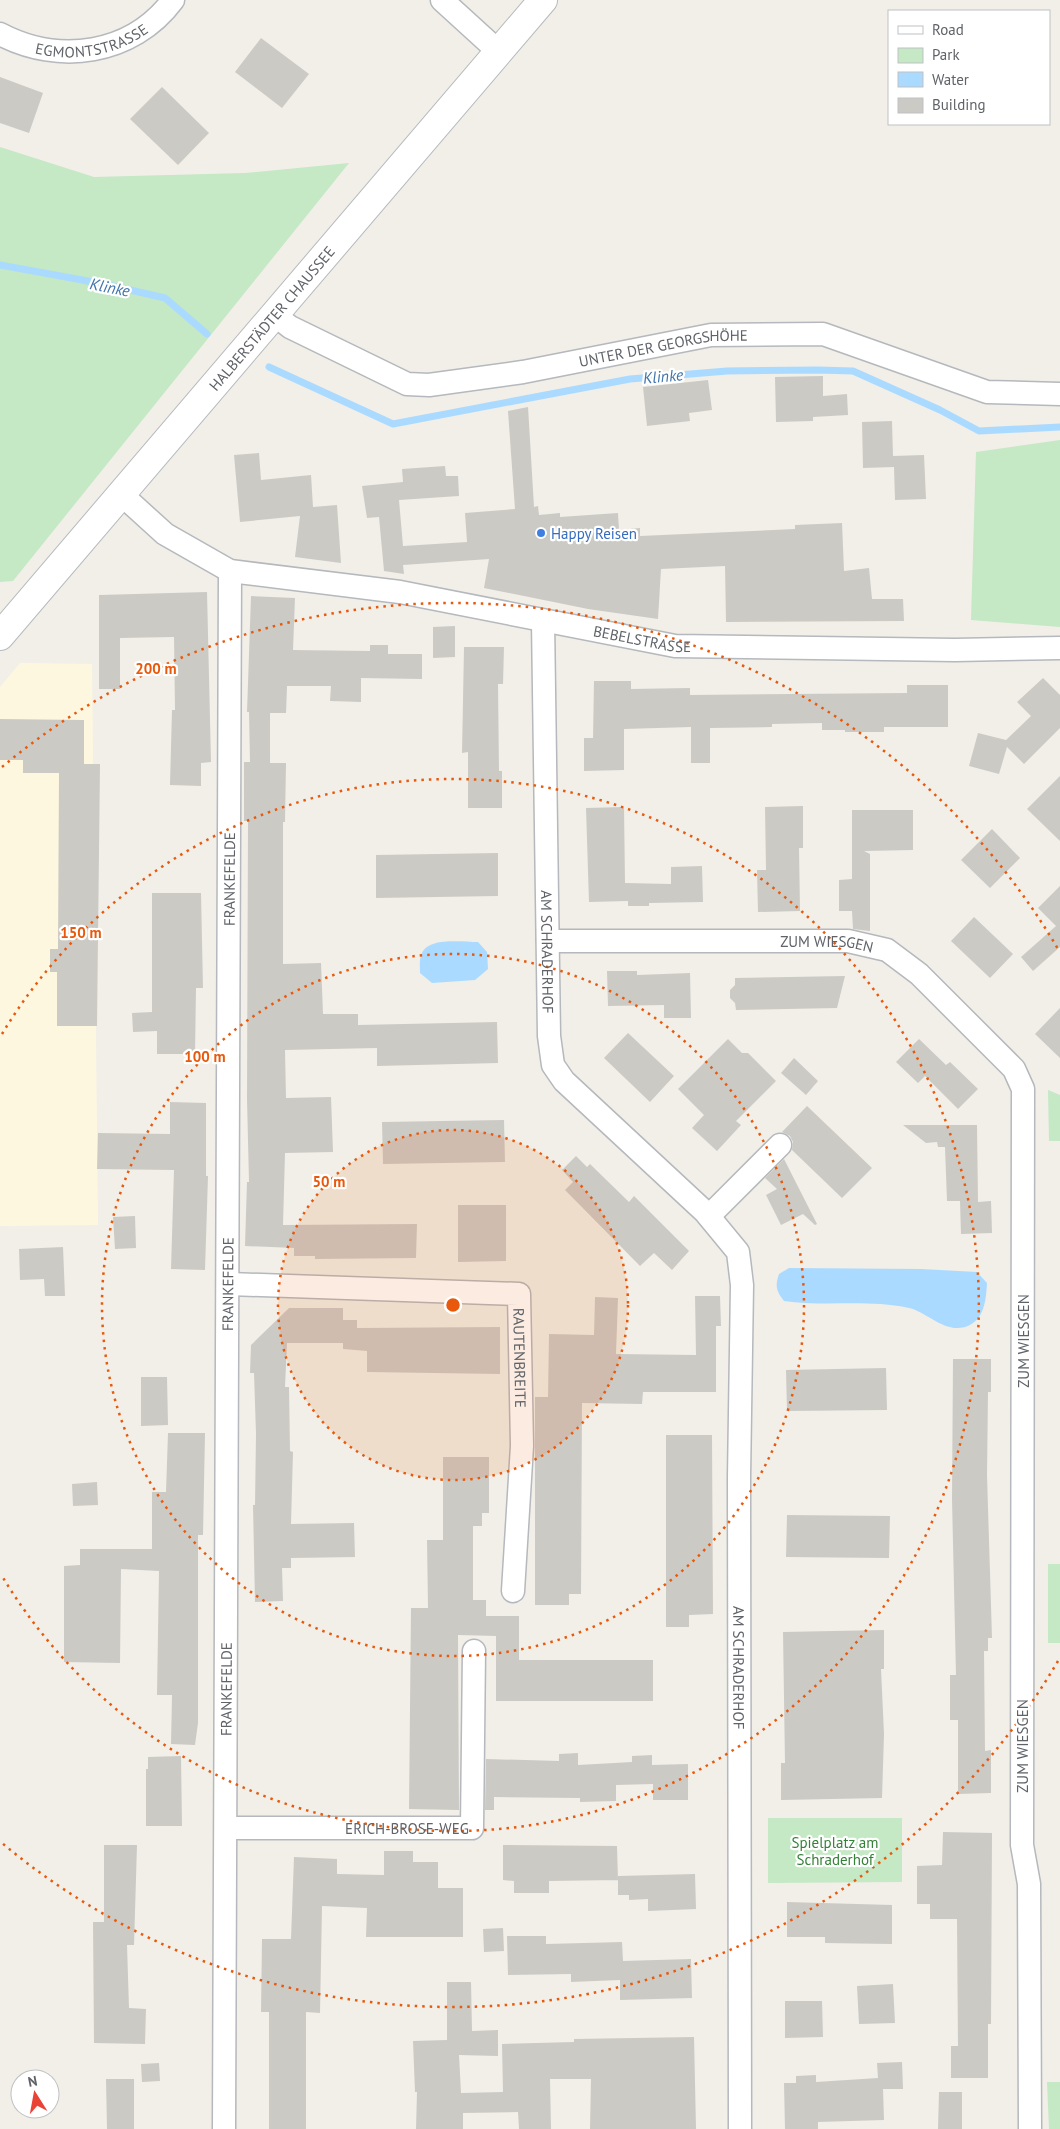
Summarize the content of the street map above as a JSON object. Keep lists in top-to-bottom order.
{
  "streets": {
    "main road": ["HALBERSTÄDTER CHAUSSEE"],
    "street": [
      "EGMONTSTRASSE",
      "UNTER DER GEORGSHÖHE",
      "BEBELSTRASSE",
      "FRANKEFELDE",
      "ZUM WIESGEN",
      "AM SCHRADERHOF",
      "RAUTENBREITE",
      "ERICH-BROSE-WEG"
    ]
  },
  "crossings": [
    ["HALBERSTÄDTER CHAUSSEE", "UNTER DER GEORGSHÖHE"],
    ["BEBELSTRASSE", "FRANKEFELDE"],
    ["BEBELSTRASSE", "AM SCHRADERHOF"],
    ["FRANKEFELDE", "RAUTENBREITE"],
    ["FRANKEFELDE", "ERICH-BROSE-WEG"],
    ["ZUM WIESGEN", "AM SCHRADERHOF"]
  ],
  "water": ["Klinke"],
  "parks": ["Spielplatz am Schraderhof"],
  "places": ["Happy Reisen"],
  "legend": [
    "Road",
    "Park",
    "Water",
    "Building"
  ],
  "north": "top",
  "rings": [
    "200 m",
    "150 m",
    "100 m",
    "50 m"
  ]
}
